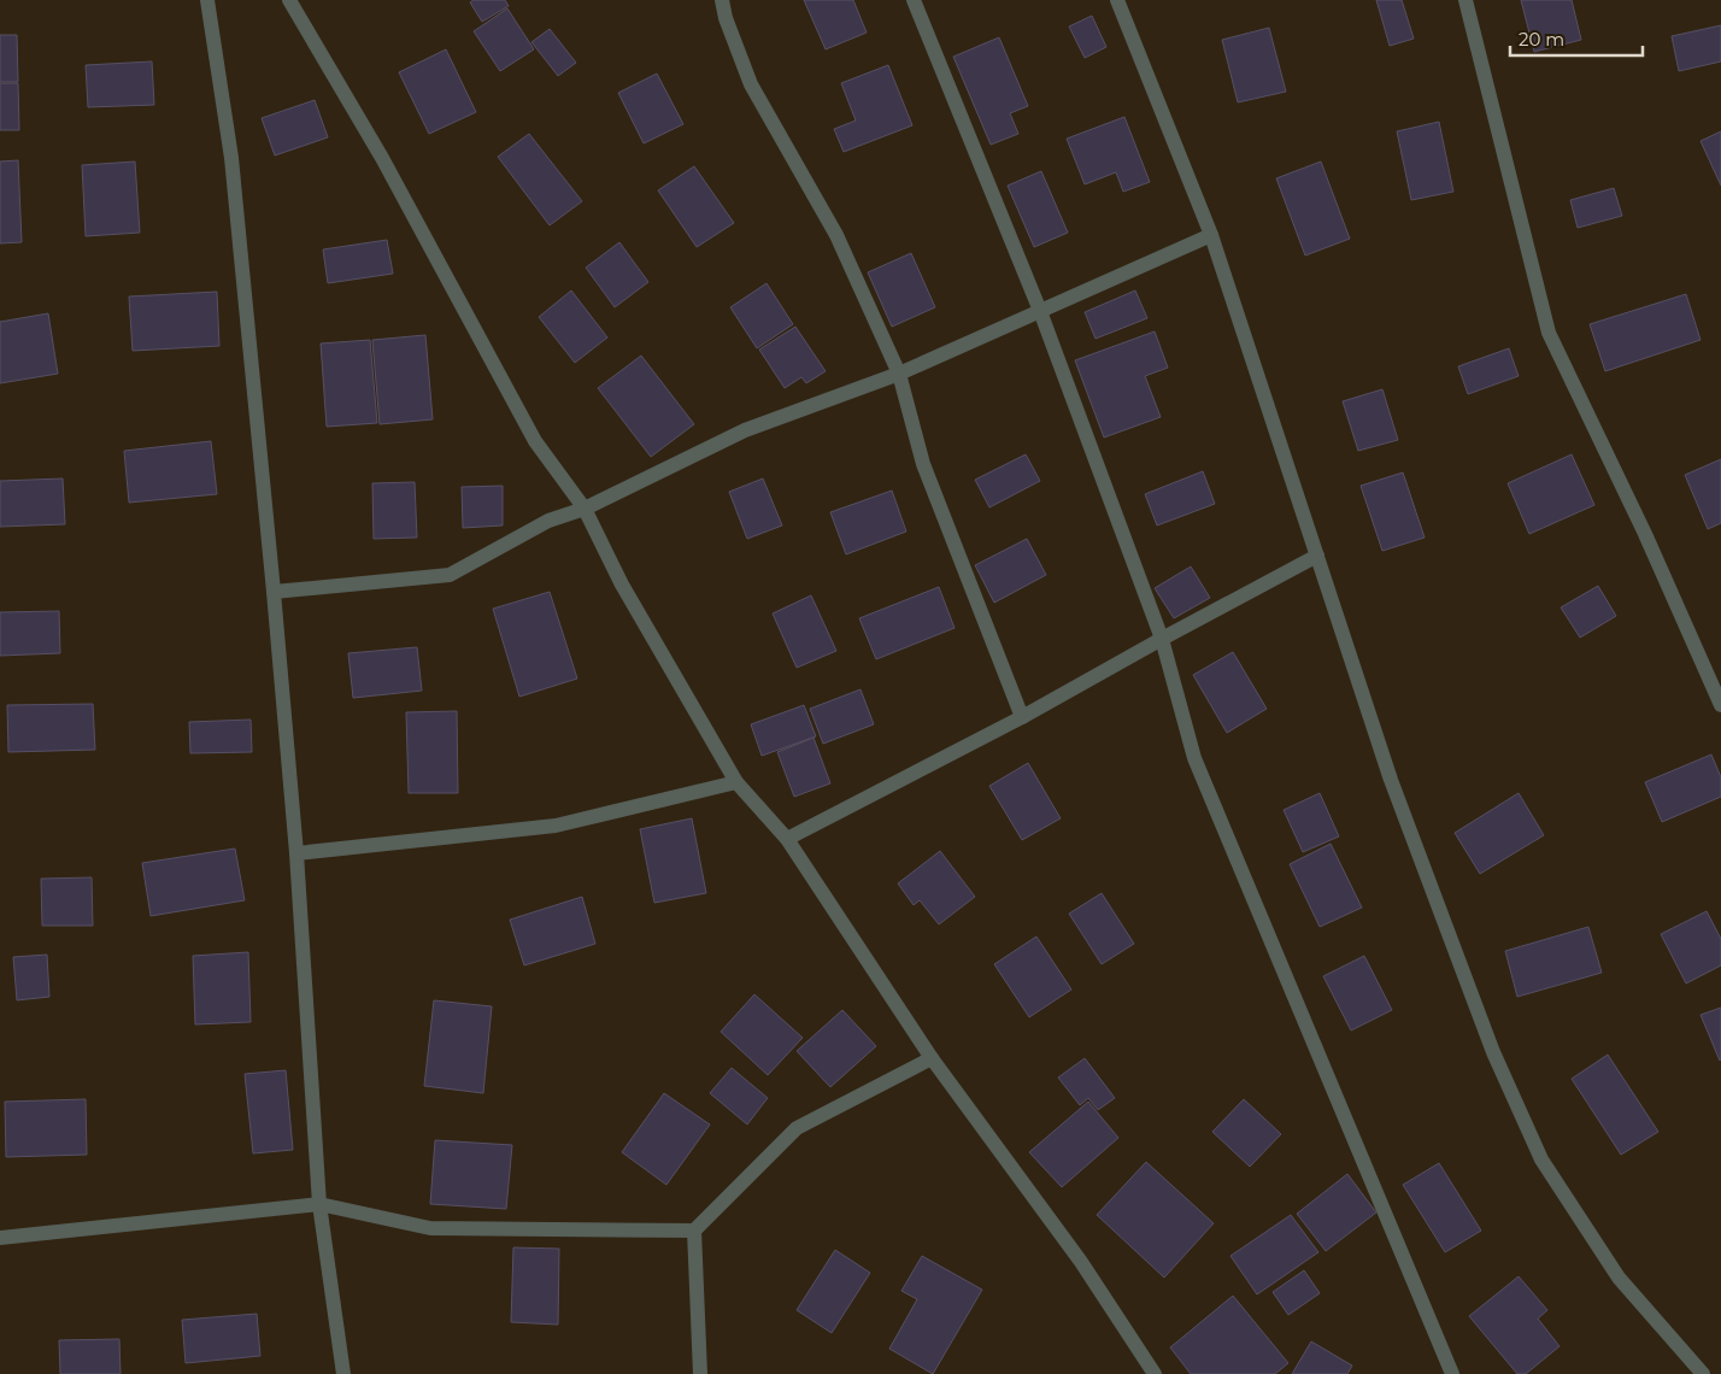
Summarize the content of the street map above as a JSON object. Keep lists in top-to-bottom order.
{
  "scale_bar": "20 m"
}
